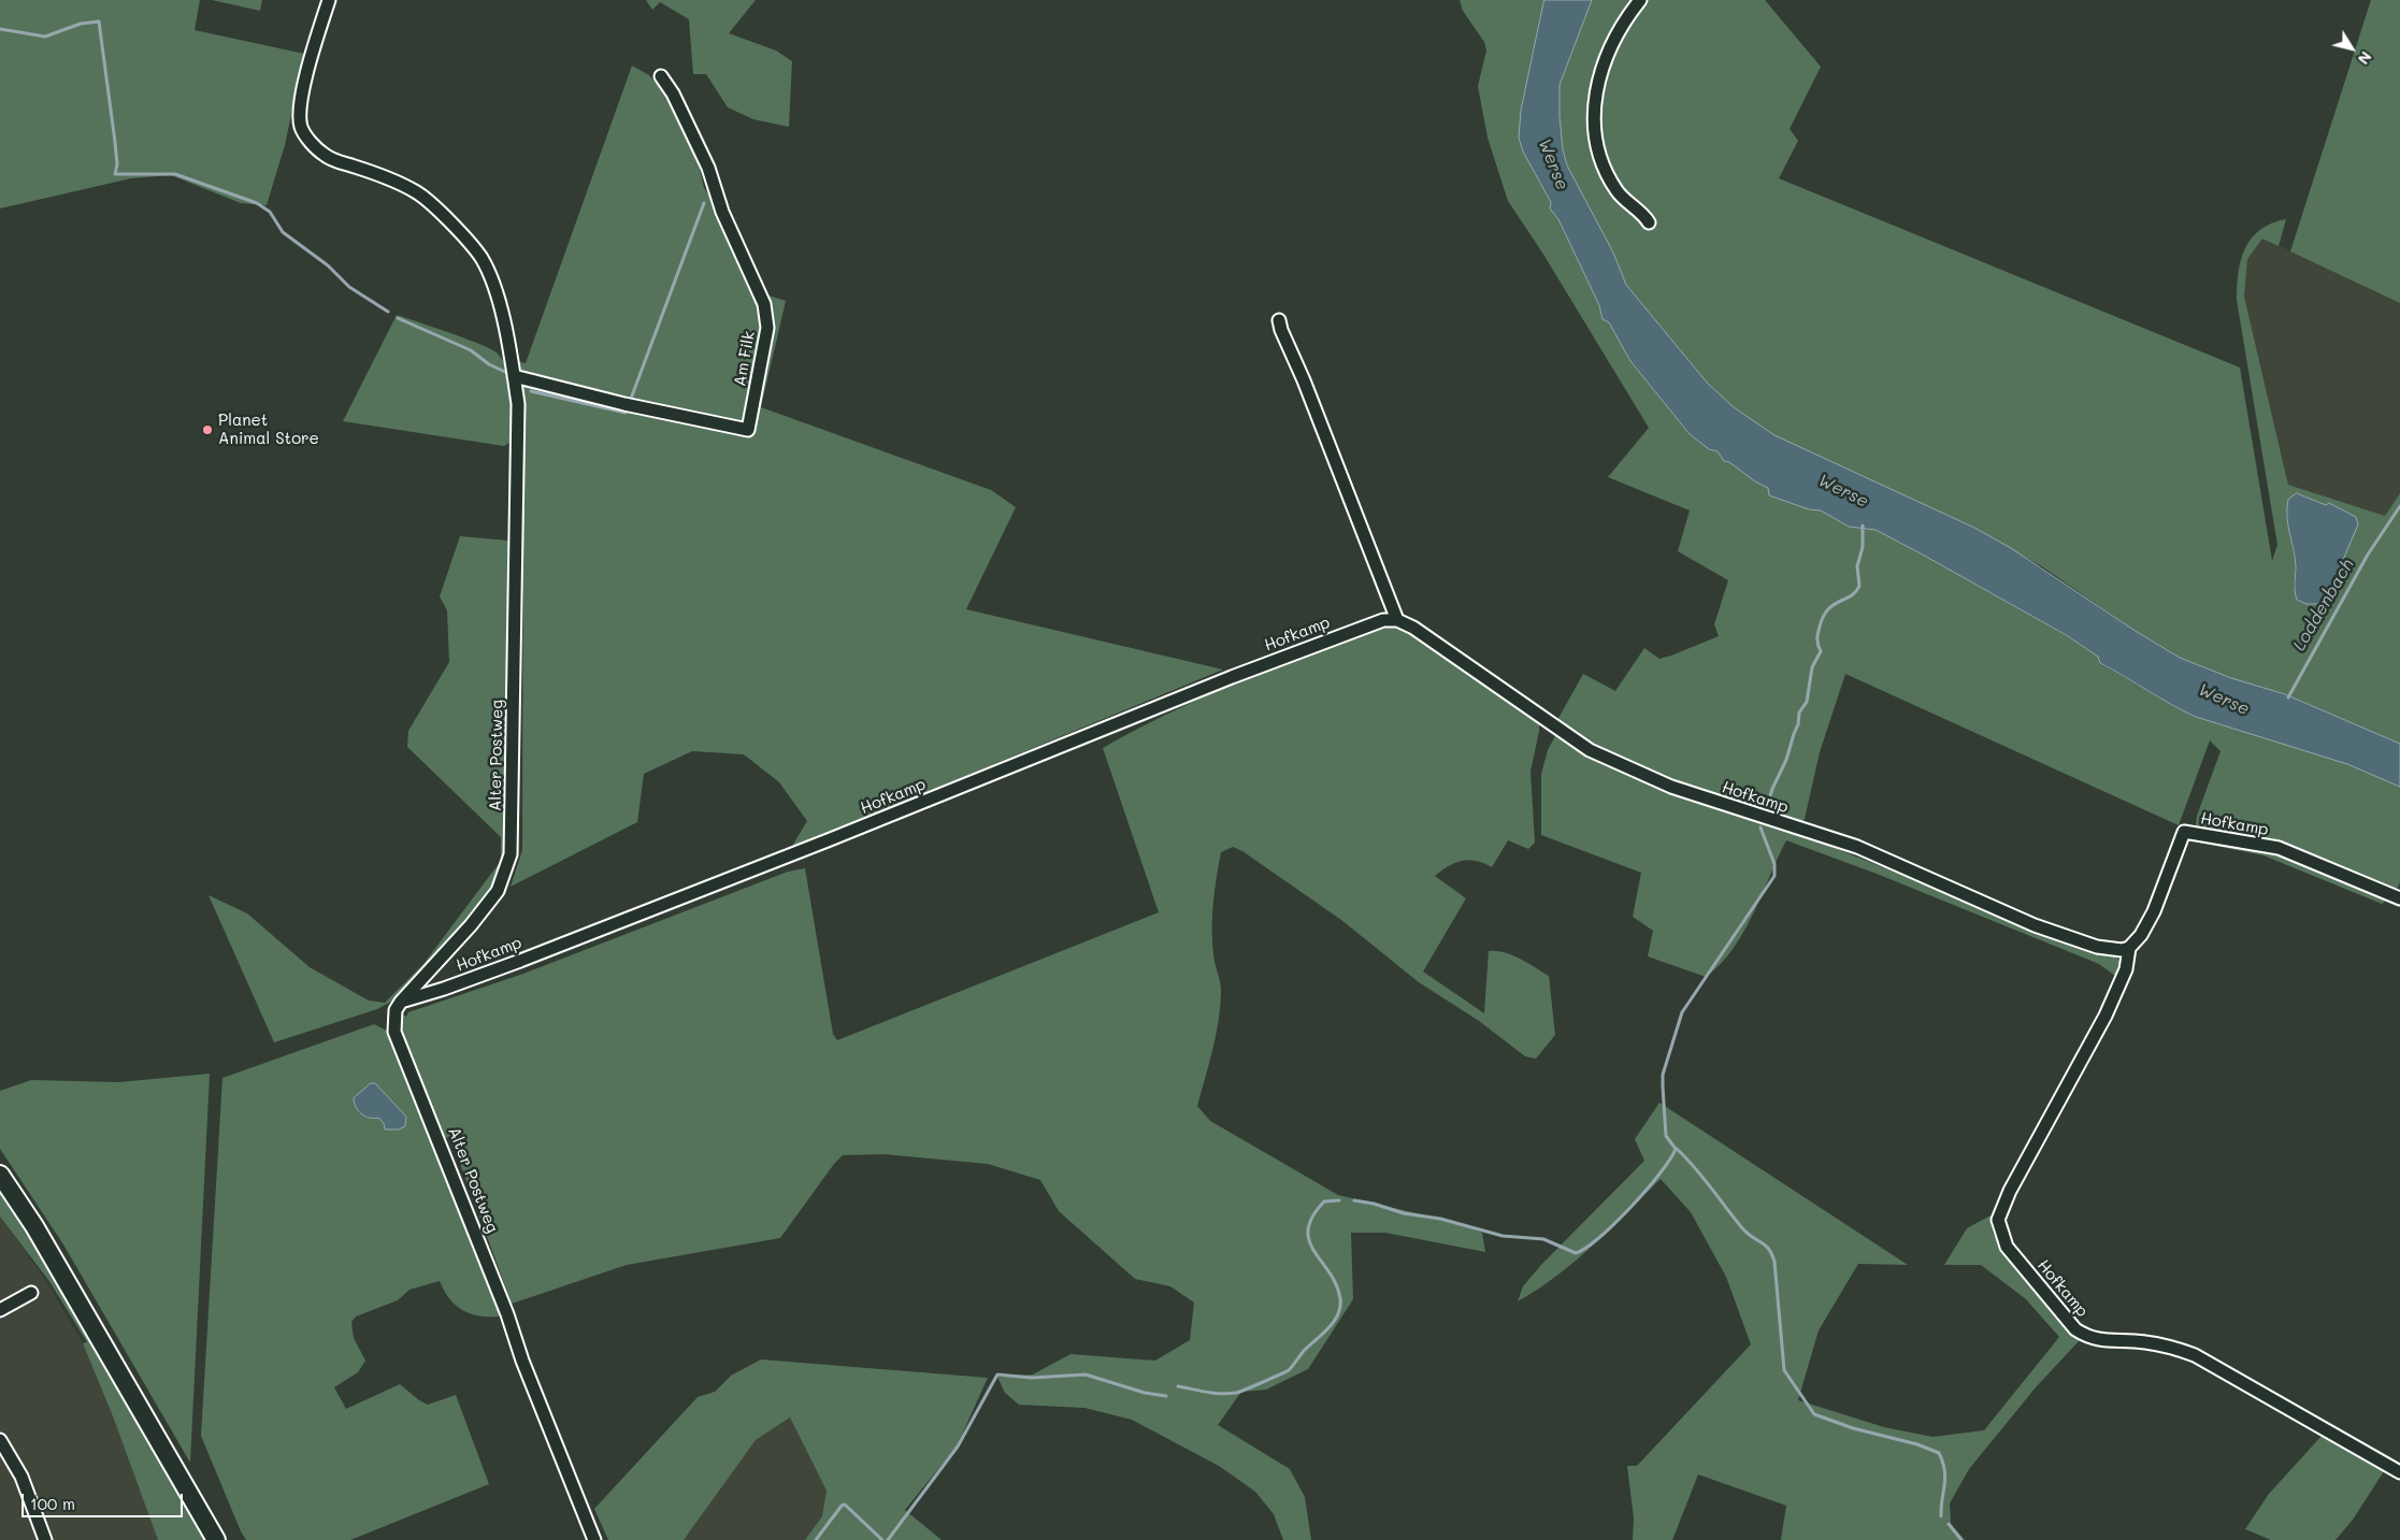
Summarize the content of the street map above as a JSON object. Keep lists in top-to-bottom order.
{
  "streets": {
    "street": ["Am Filk", "Hofkamp", "Alter Postweg"]
  },
  "crossings": [
    ["Am Filk", "Alter Postweg"],
    ["Hofkamp", "Alter Postweg"]
  ],
  "water": ["Werse", "Loddenbach"],
  "places": ["Planet Animal Store"],
  "scale_bar": "100 m",
  "north": "bottom right"
}
